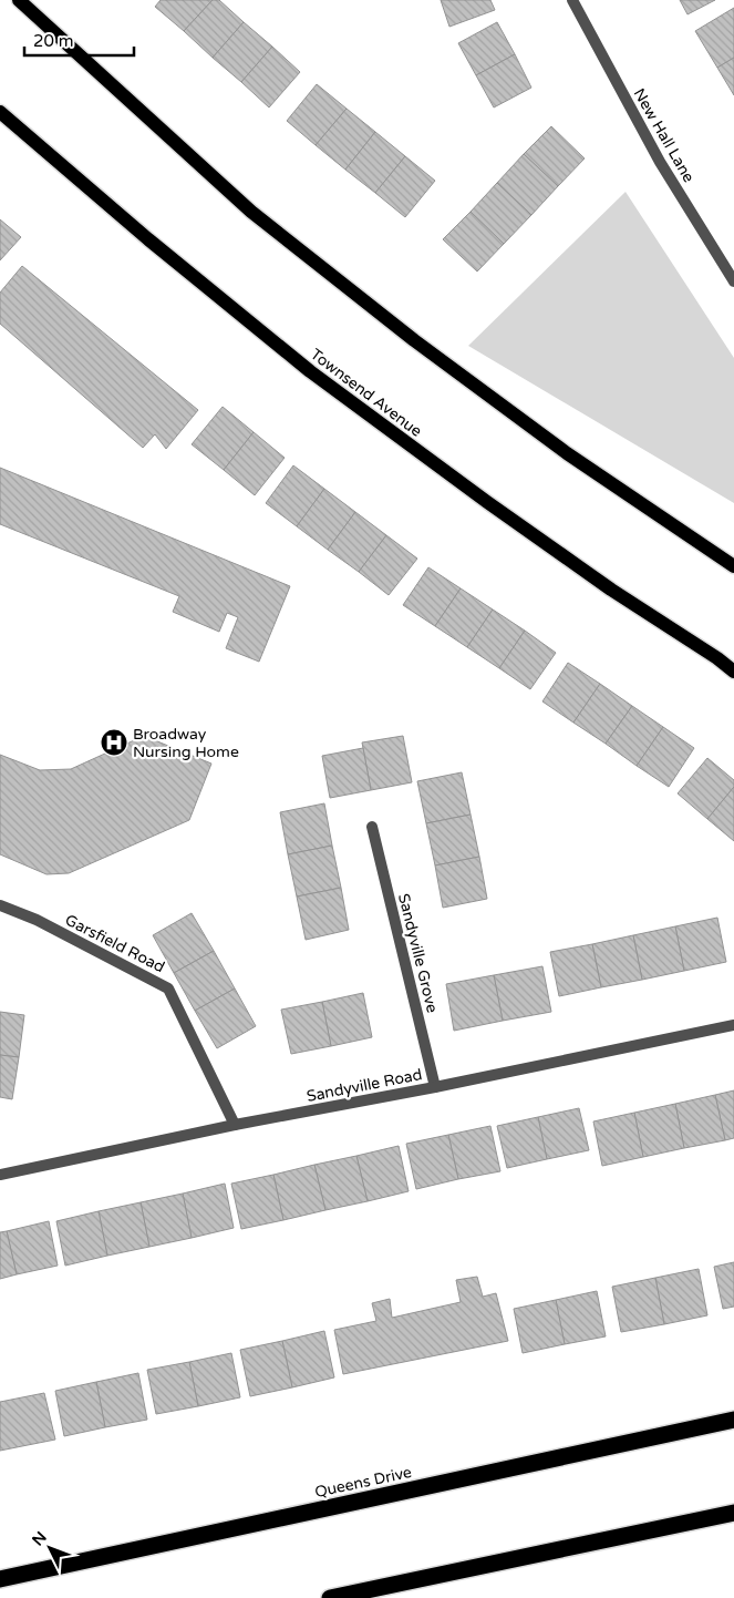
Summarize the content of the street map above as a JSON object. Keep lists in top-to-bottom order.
{
  "streets": {
    "highway": ["Queens Drive"],
    "main road": ["Townsend Avenue"],
    "street": [
      "New Hall Lane",
      "Garsfield Road",
      "Sandyville Grove",
      "Sandyville Road"
    ]
  },
  "crossings": [
    ["Garsfield Road", "Sandyville Road"],
    ["Sandyville Grove", "Sandyville Road"]
  ],
  "places": {
    "hospital": ["Broadway Nursing Home"]
  },
  "scale_bar": "20 m",
  "north": "top left"
}
